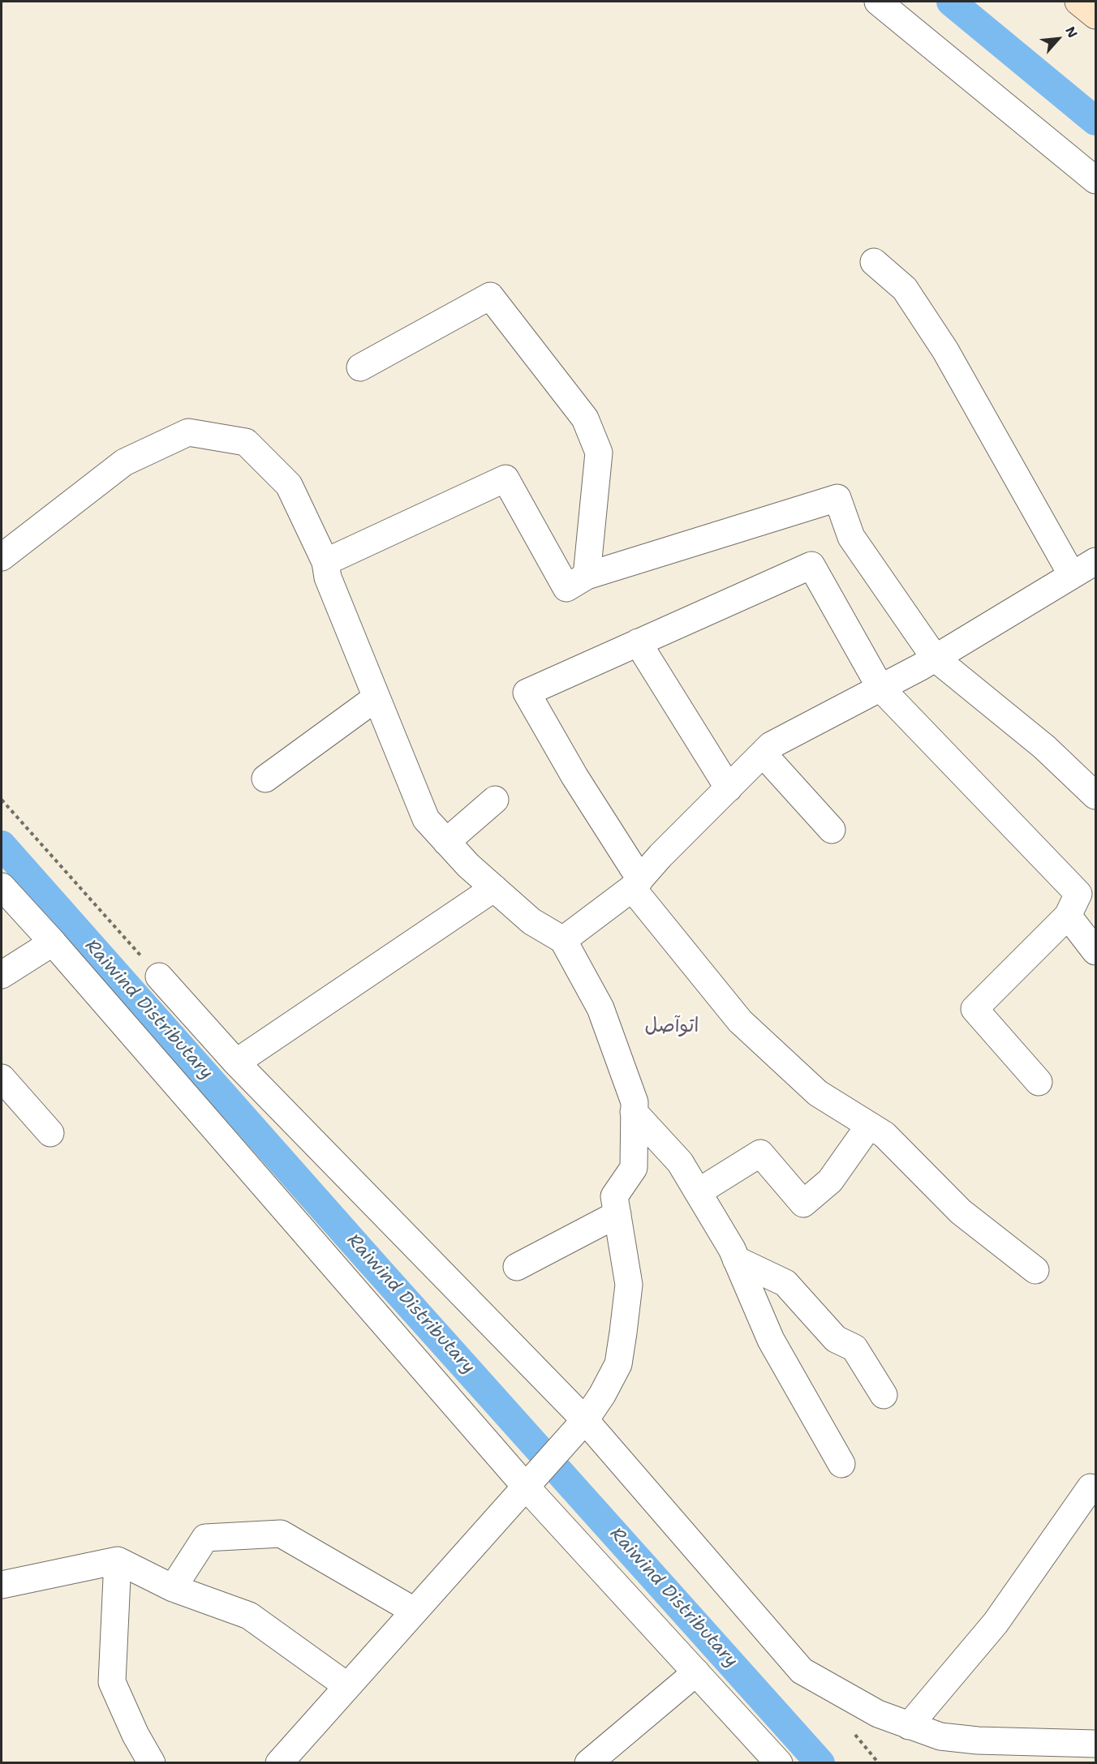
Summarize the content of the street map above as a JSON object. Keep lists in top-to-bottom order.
{
  "districts": ["اتوآصل"],
  "water": ["Raiwind Distributary"],
  "north": "top right"
}
